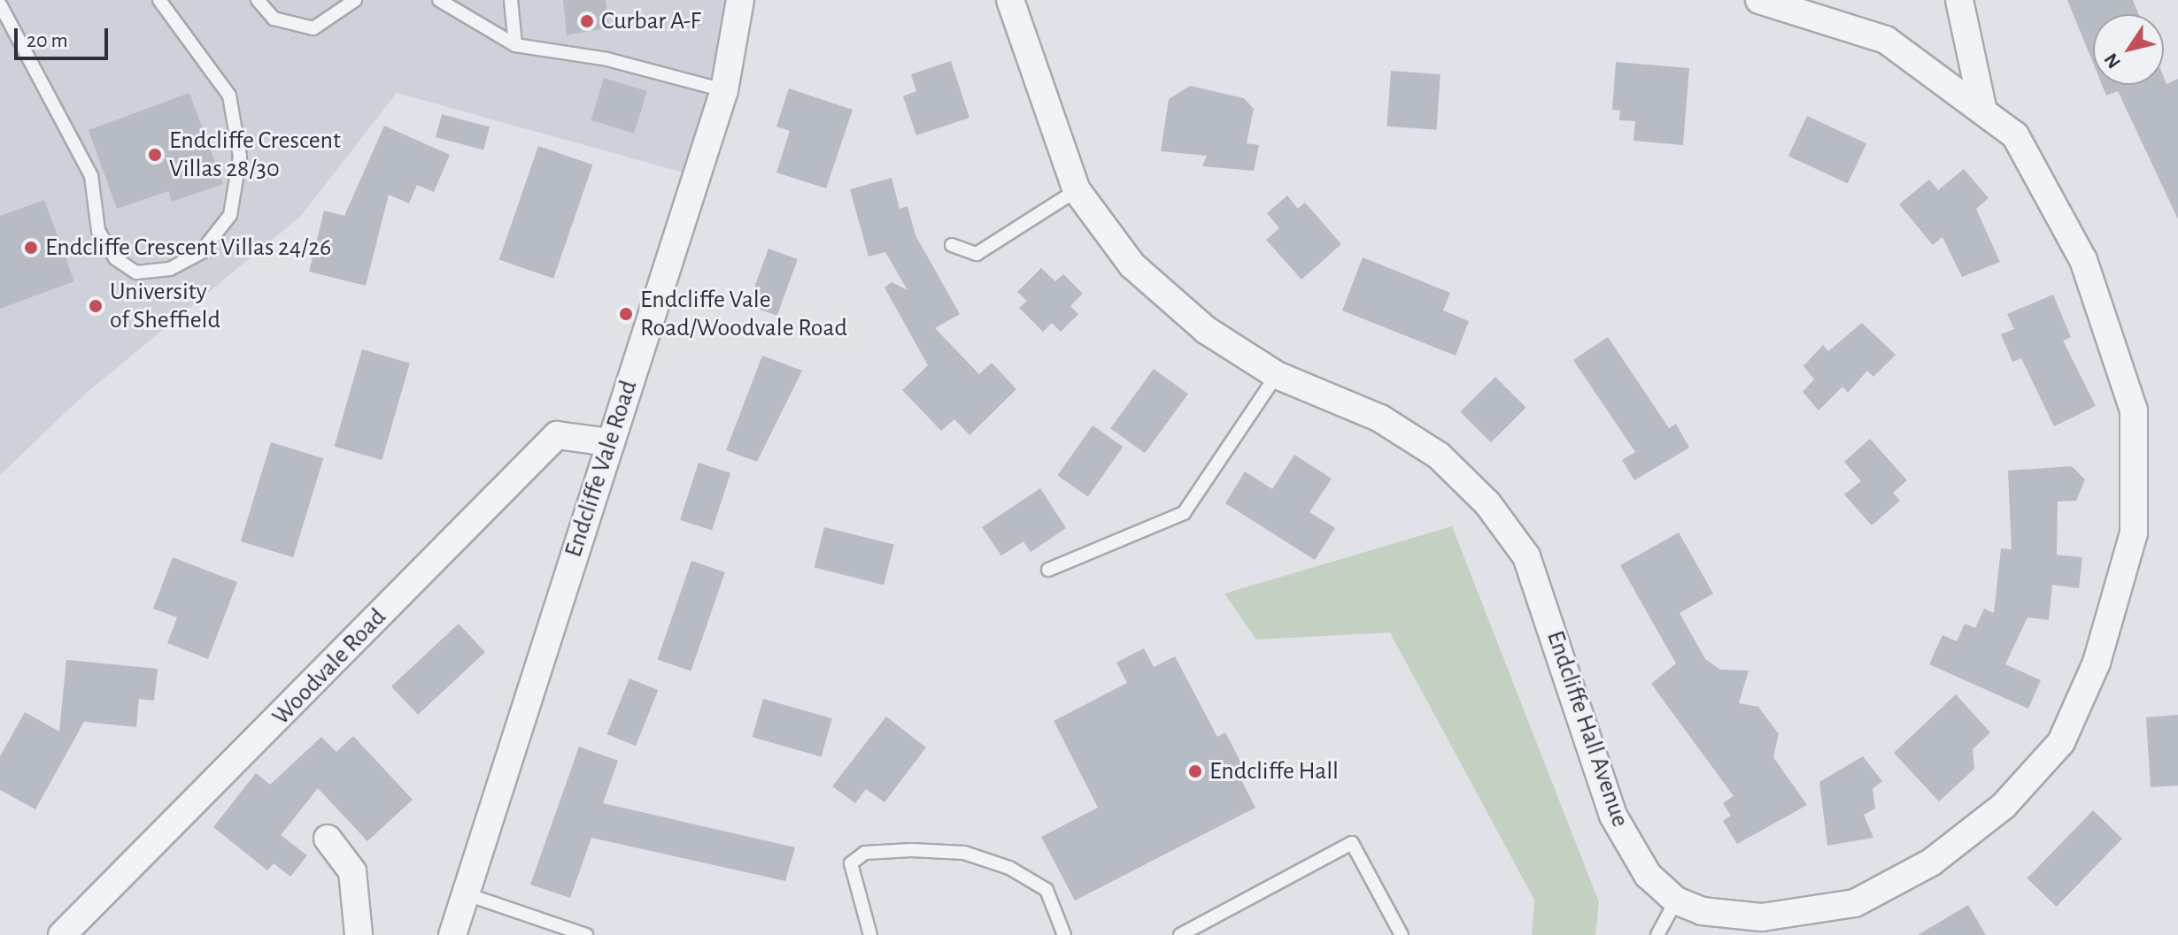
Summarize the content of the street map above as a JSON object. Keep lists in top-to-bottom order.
{
  "streets": {
    "street": ["Endcliffe Vale Road", "Woodvale Road", "Endcliffe Hall Avenue"]
  },
  "crossings": [
    ["Endcliffe Vale Road", "Woodvale Road"]
  ],
  "places": [
    "Curbar A-F",
    "Endcliffe Crescent Villas 28/30",
    "Endcliffe Crescent Villas 24/26",
    "University of Sheffield",
    "Endcliffe Vale Road/Woodvale Road",
    "Endcliffe Hall"
  ],
  "scale_bar": "20 m",
  "north": "bottom left"
}
